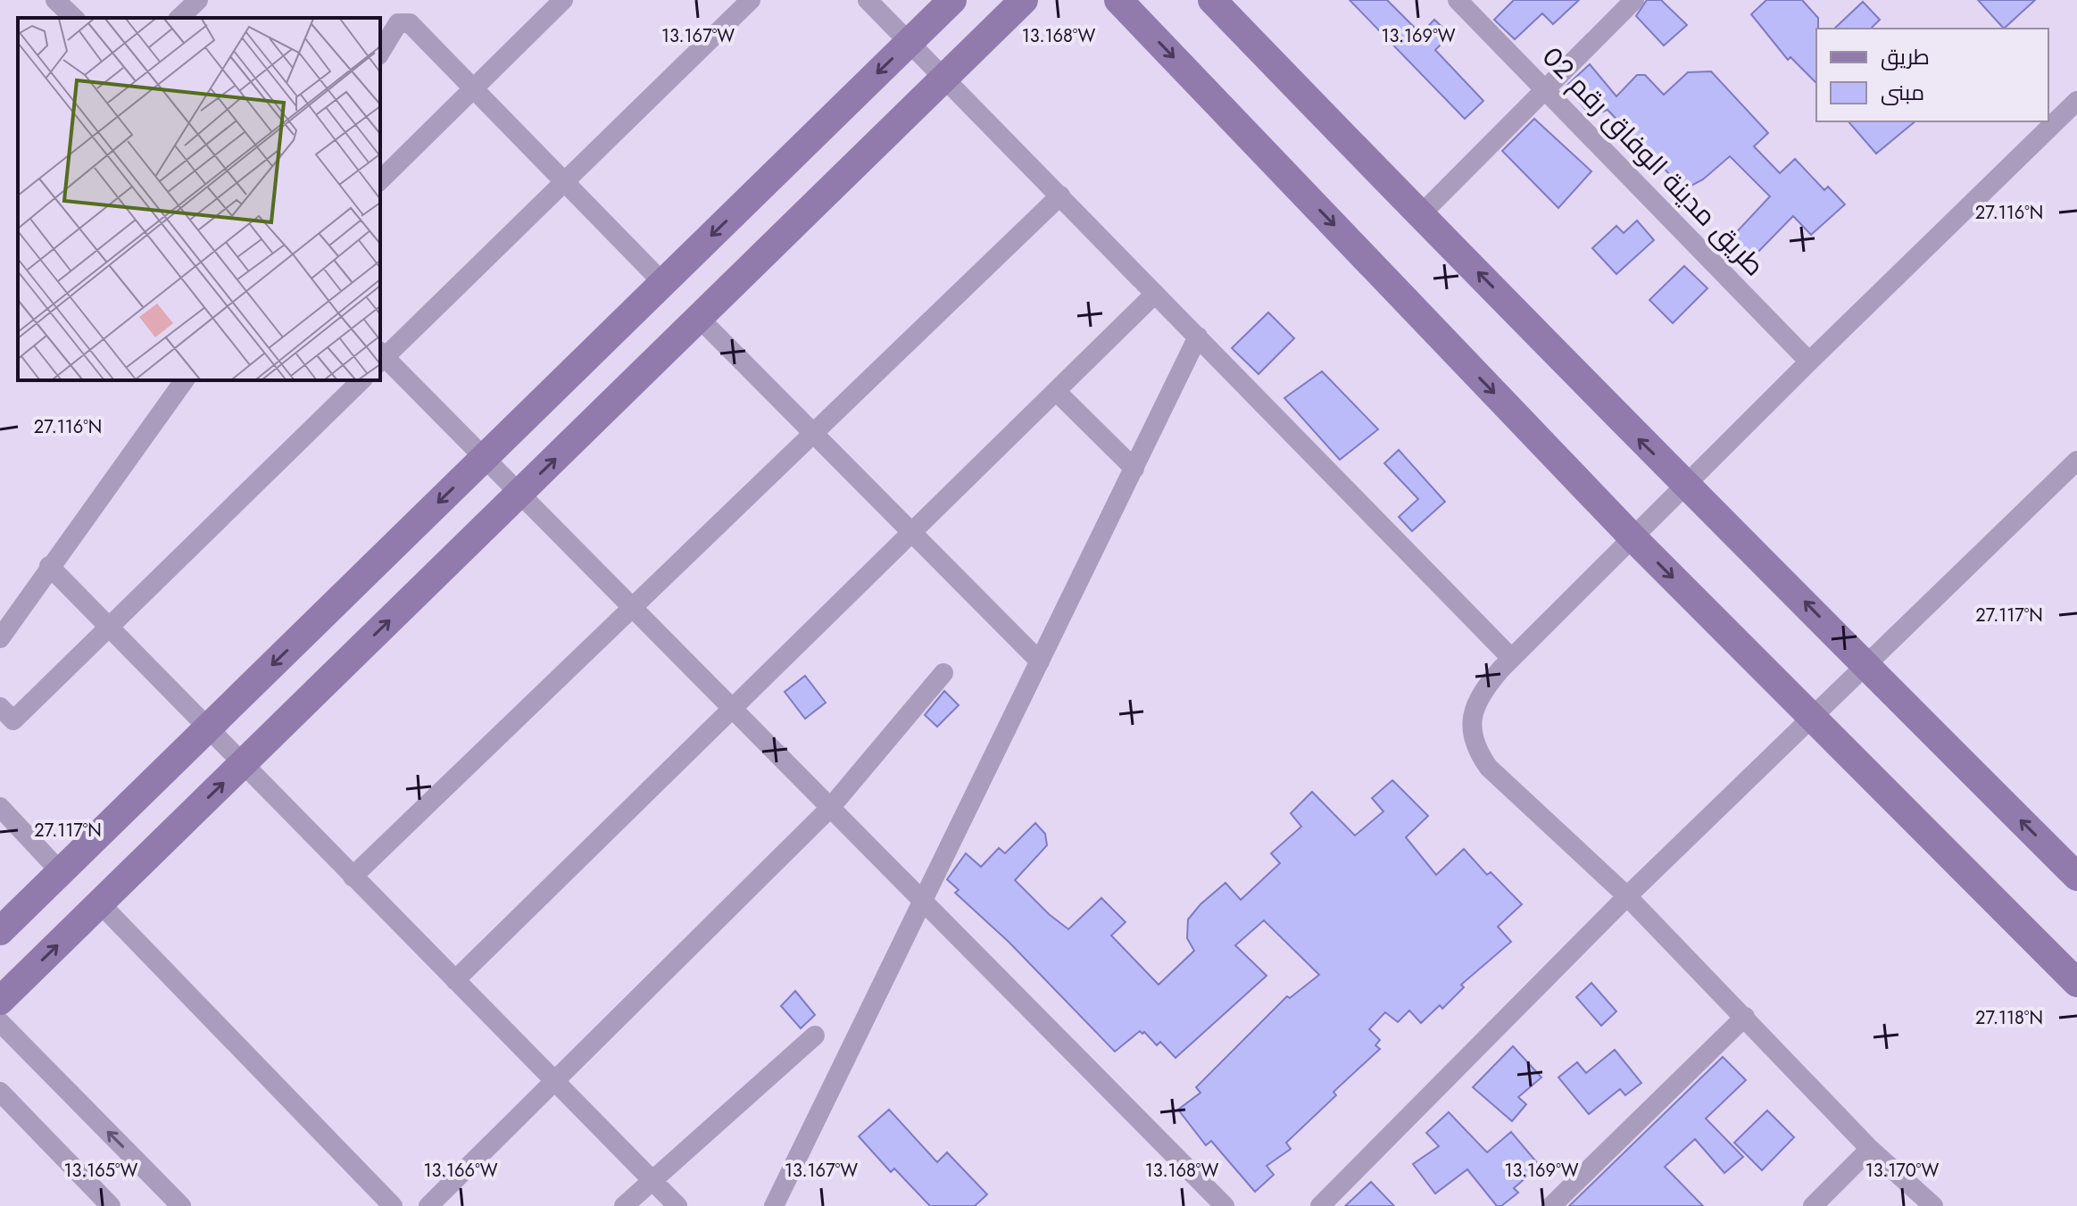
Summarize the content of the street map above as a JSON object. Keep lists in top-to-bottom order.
{
  "streets": {
    "street": ["طريق مدينة الوفاق رقم 02"]
  },
  "legend": ["طريق", "مبنى"],
  "coordinates": [
    "13.167°W",
    "13.168°W",
    "13.169°W",
    "27.116°N",
    "27.117°N",
    "27.118°N",
    "13.165°W",
    "13.166°W",
    "13.170°W"
  ]
}
